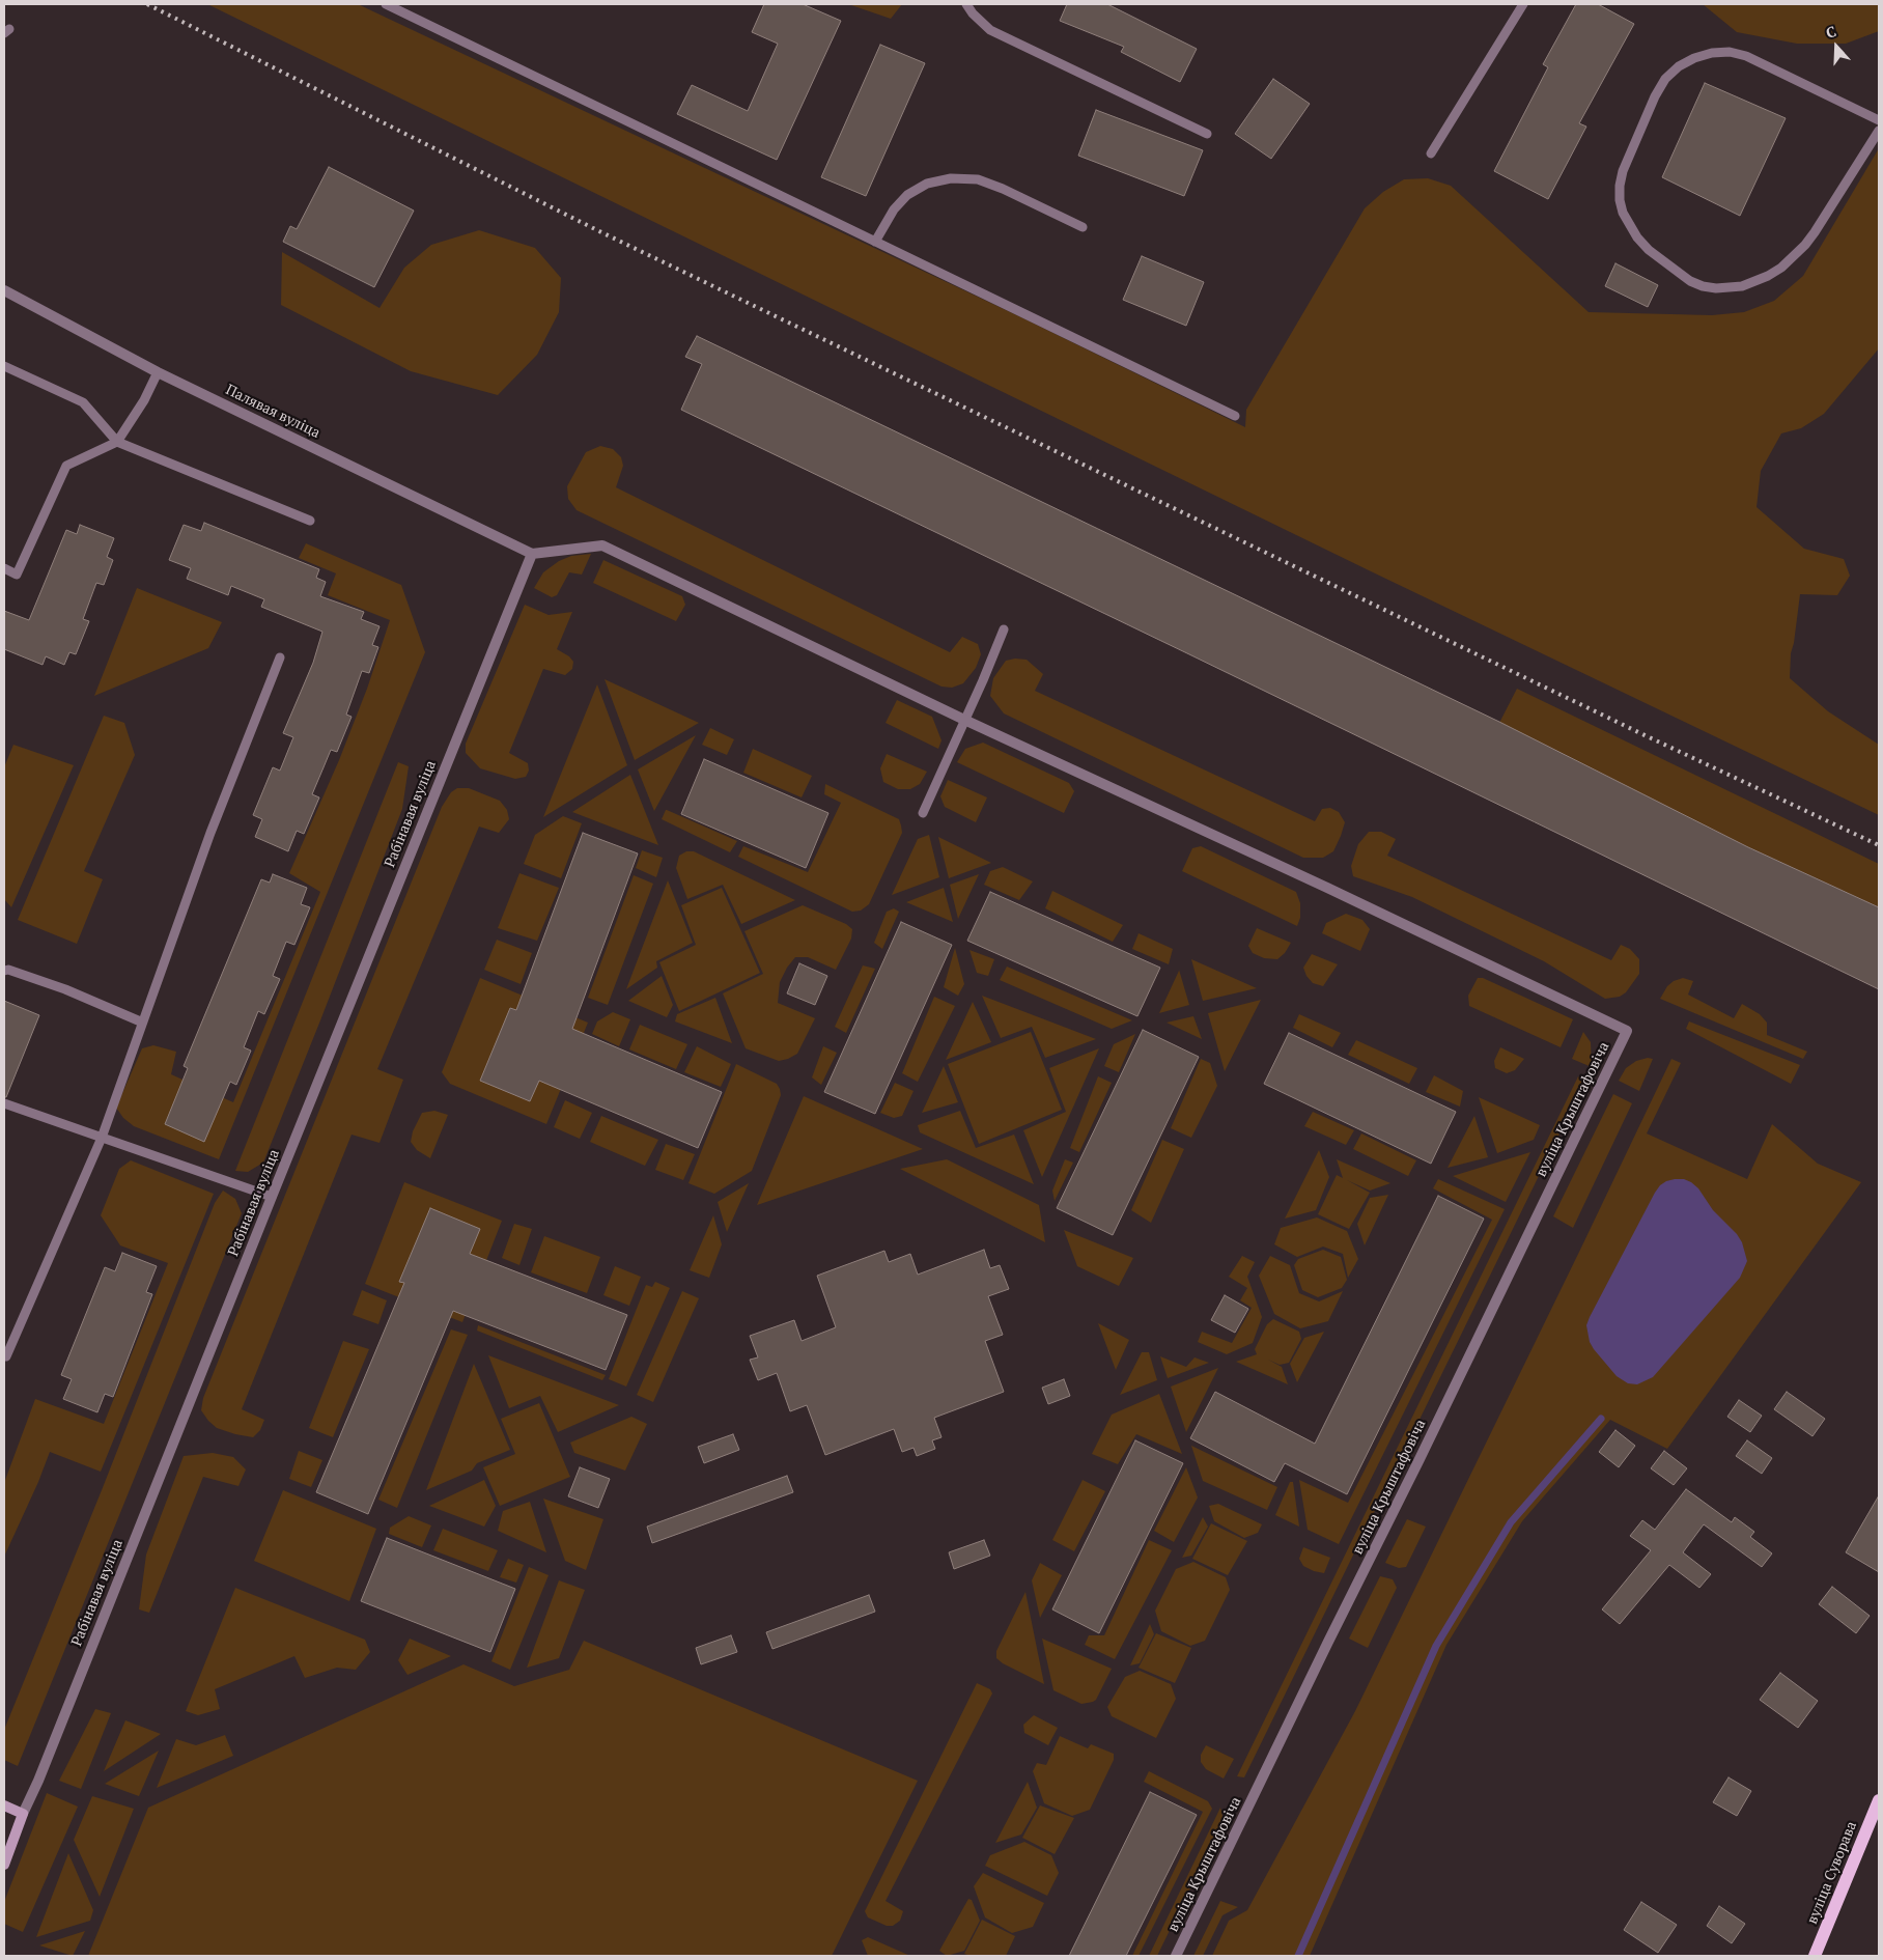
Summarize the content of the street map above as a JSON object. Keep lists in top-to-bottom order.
{
  "streets": {
    "main road": ["вуліца Суворава"],
    "street": ["Палявая вуліца", "Рабінавая вуліца", "вуліца Крыштафовіча"]
  },
  "crossings": [
    ["Палявая вуліца", "Рабінавая вуліца"]
  ],
  "north": "top"
}
